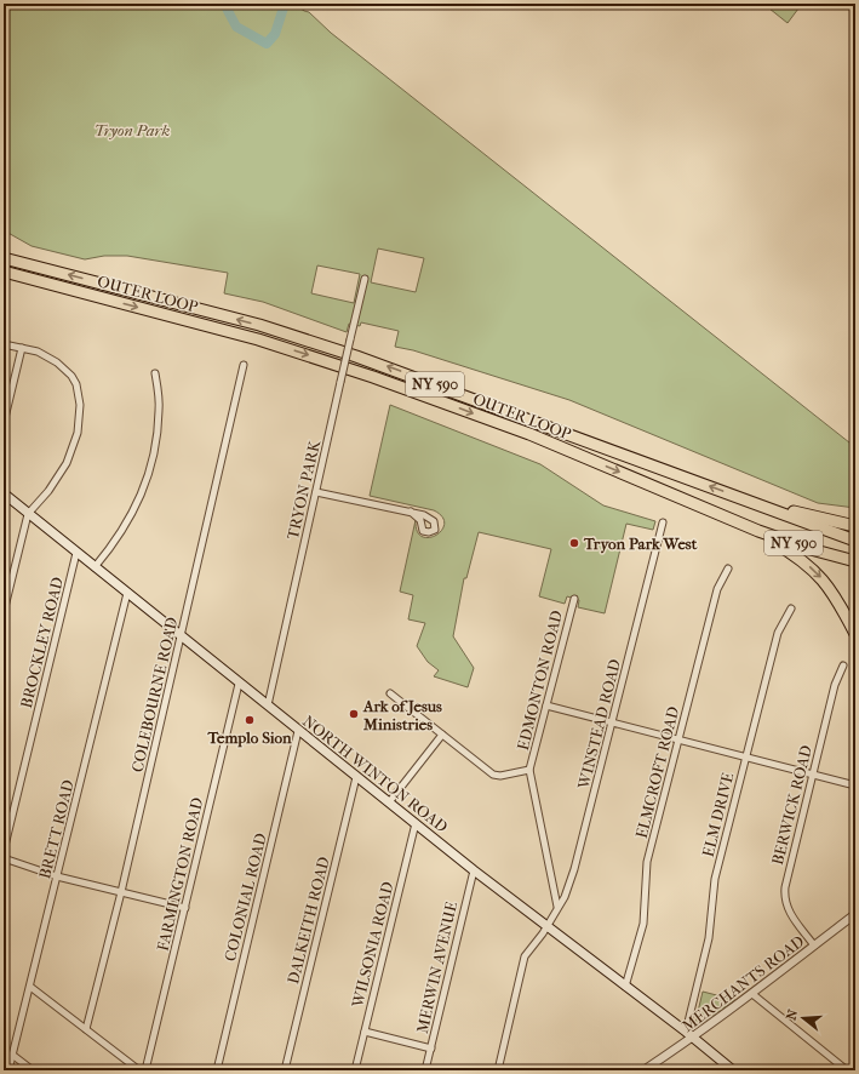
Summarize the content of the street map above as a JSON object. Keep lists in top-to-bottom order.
{
  "streets": {
    "highway": ["OUTER LOOP", "NY 590"],
    "main road": ["NORTH WINTON ROAD"],
    "street": [
      "TRYON PARK",
      "BROCKLEY ROAD",
      "EDMONTON ROAD",
      "COLEBOURNE ROAD",
      "WINSTEAD ROAD",
      "ELMCROFT ROAD",
      "BERWICK ROAD",
      "ELM DRIVE",
      "BRETT ROAD",
      "FARMINGTON ROAD",
      "COLONIAL ROAD",
      "DALKEITH ROAD",
      "WILSONIA ROAD",
      "MERWIN AVENUE",
      "MERCHANTS ROAD"
    ]
  },
  "crossings": [
    ["TRYON PARK", "NORTH WINTON ROAD"],
    ["BROCKLEY ROAD", "NORTH WINTON ROAD"],
    ["COLEBOURNE ROAD", "NORTH WINTON ROAD"],
    ["WINSTEAD ROAD", "NORTH WINTON ROAD"],
    ["ELMCROFT ROAD", "NORTH WINTON ROAD"],
    ["NORTH WINTON ROAD", "ELM DRIVE"],
    ["NORTH WINTON ROAD", "BRETT ROAD"],
    ["NORTH WINTON ROAD", "FARMINGTON ROAD"],
    ["NORTH WINTON ROAD", "COLONIAL ROAD"],
    ["NORTH WINTON ROAD", "DALKEITH ROAD"],
    ["NORTH WINTON ROAD", "WILSONIA ROAD"],
    ["NORTH WINTON ROAD", "MERWIN AVENUE"],
    ["NORTH WINTON ROAD", "MERCHANTS ROAD"],
    ["BERWICK ROAD", "MERCHANTS ROAD"]
  ],
  "parks": ["Tryon Park"],
  "places": ["Tryon Park West", "Ark of Jesus Ministries", "Templo Sion"],
  "north": "left"
}
